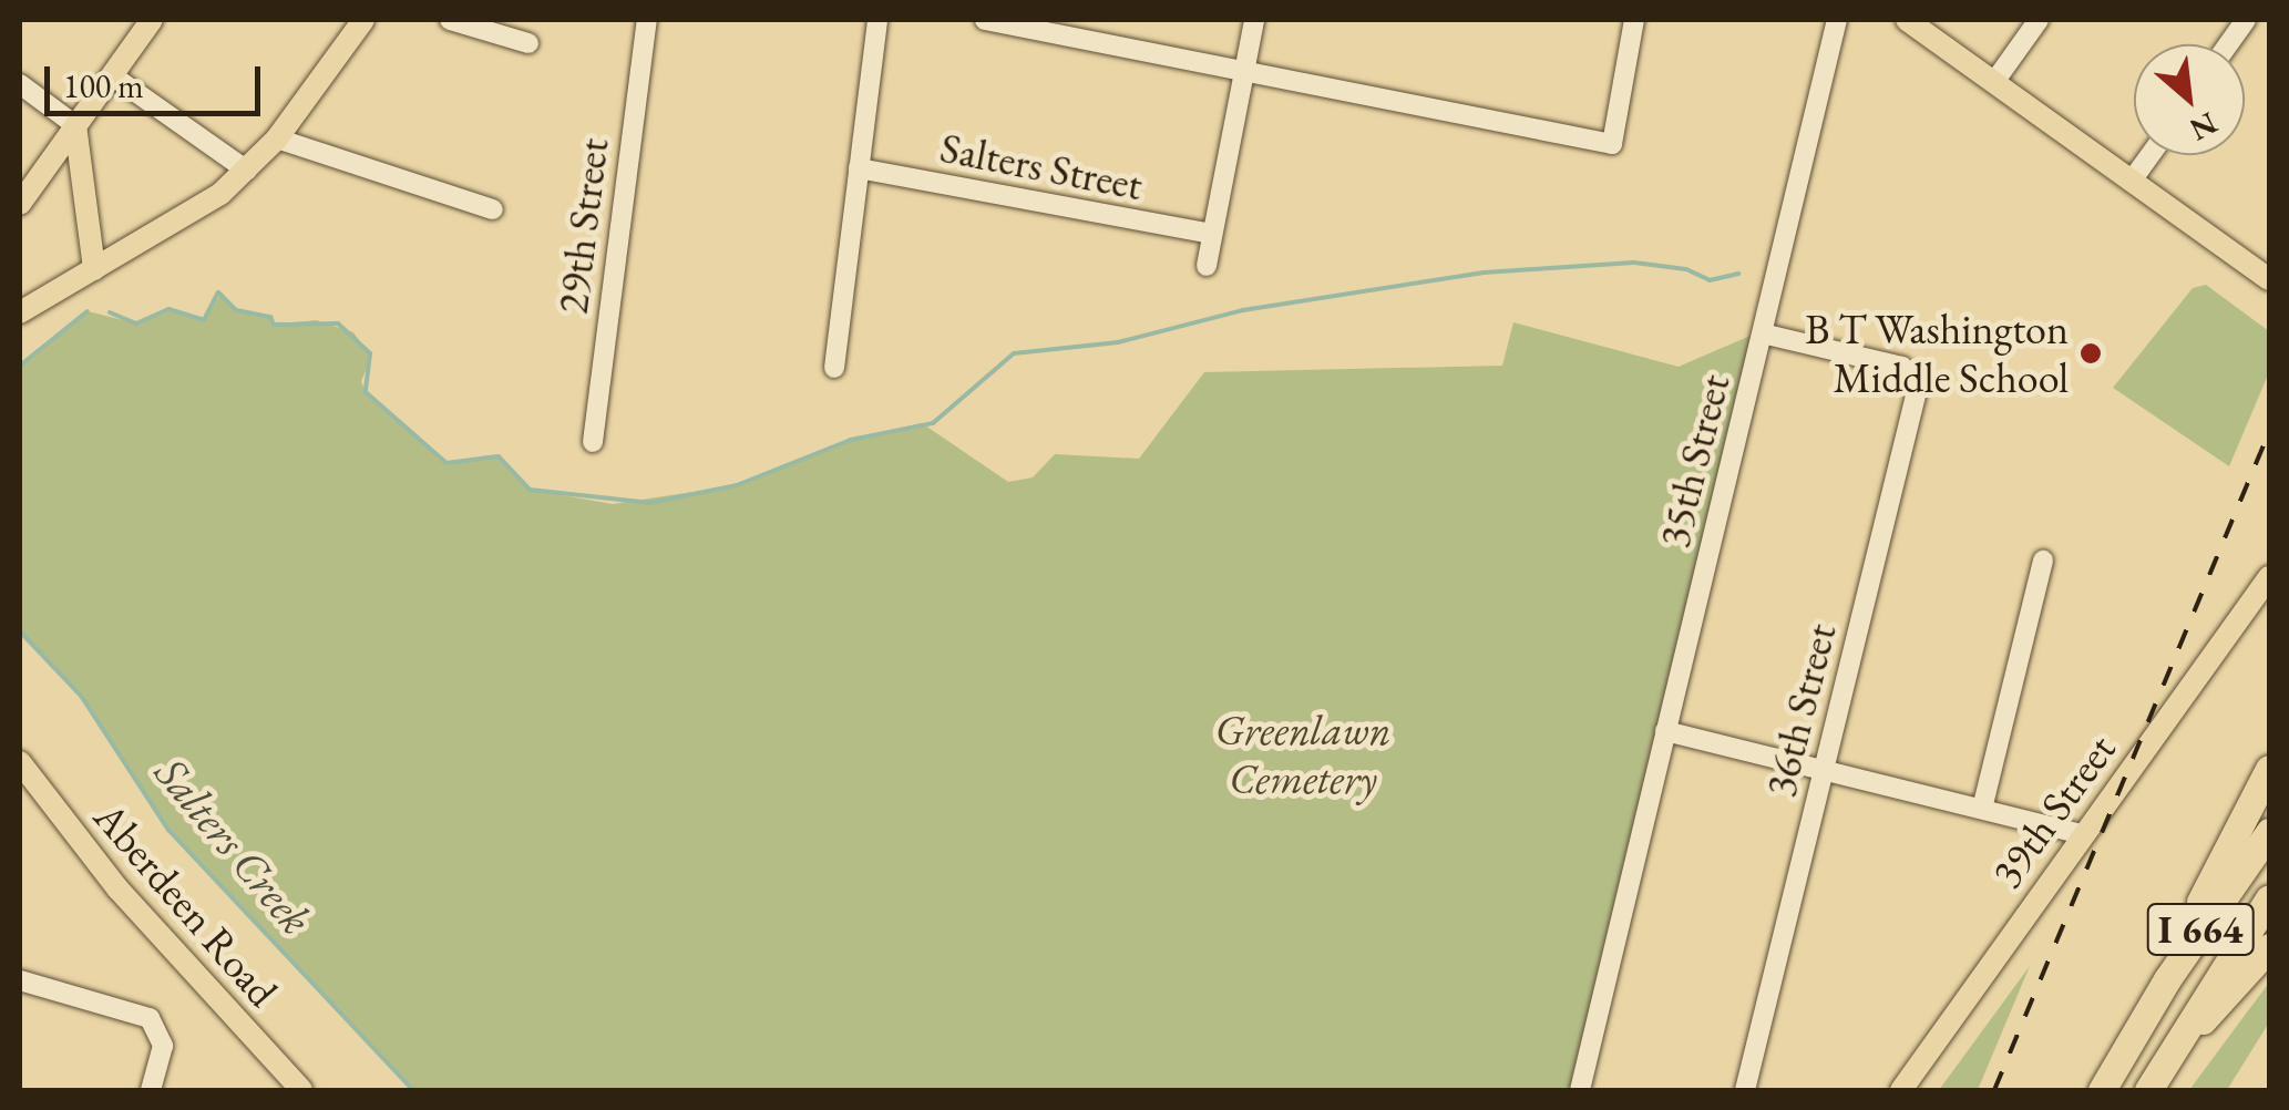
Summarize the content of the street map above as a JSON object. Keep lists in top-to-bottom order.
{
  "streets": {
    "highway": ["I 664"],
    "main road": ["39th Street", "Aberdeen Road"],
    "street": [
      "Salters Street",
      "29th Street",
      "35th Street",
      "36th Street"
    ]
  },
  "crossings": [
    ["35th Street", "36th Street"]
  ],
  "water": ["Salters Creek"],
  "parks": ["Greenlawn Cemetery"],
  "places": ["B T Washington Middle School"],
  "scale_bar": "100 m",
  "north": "bottom right"
}
